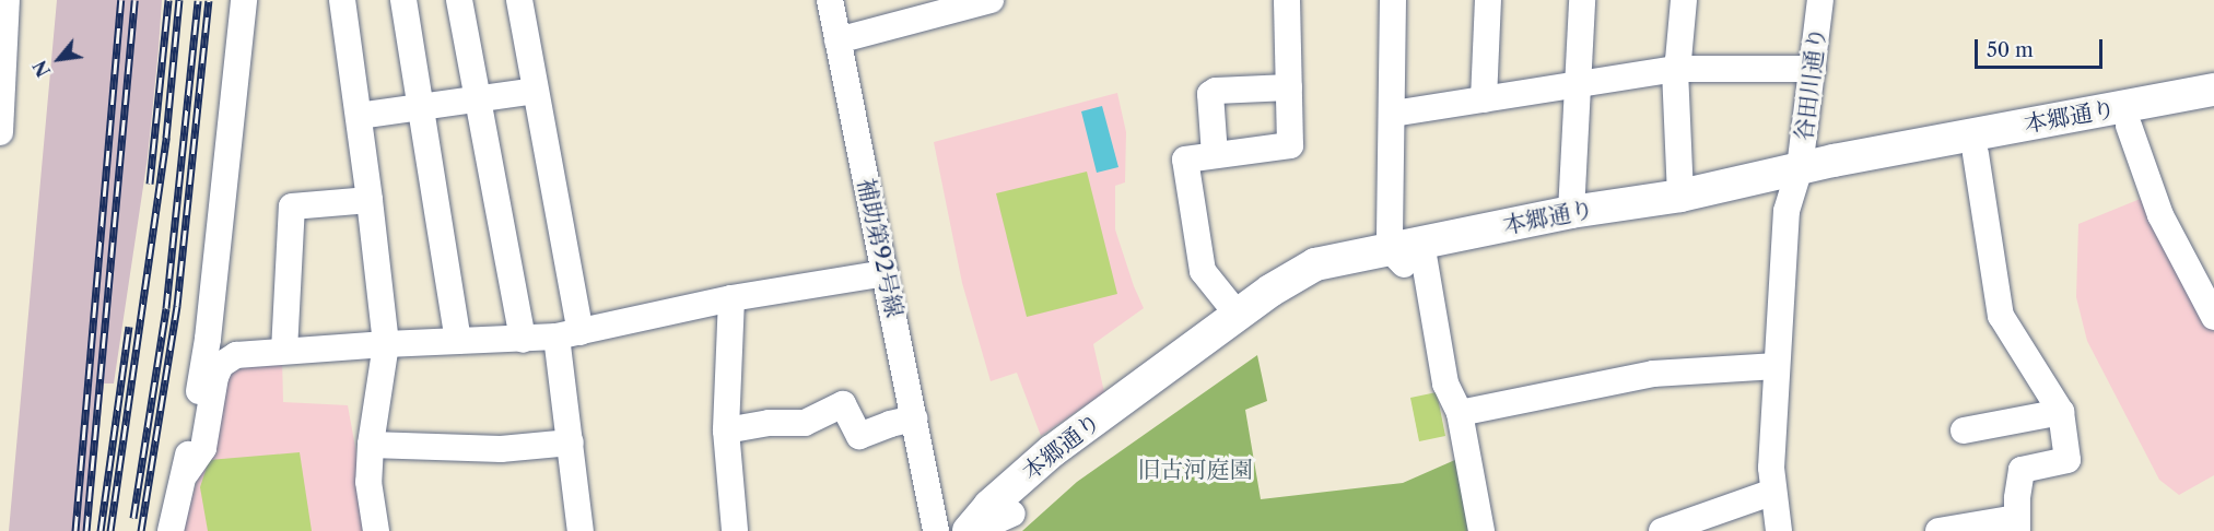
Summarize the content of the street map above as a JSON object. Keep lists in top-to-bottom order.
{
  "streets": {
    "main road": ["本郷通り"],
    "street": ["谷田川通り", "補助第92号線"]
  },
  "crossings": [
    ["谷田川通り", "本郷通り"]
  ],
  "parks": ["旧古河庭園"],
  "scale_bar": "50 m",
  "north": "bottom left"
}
